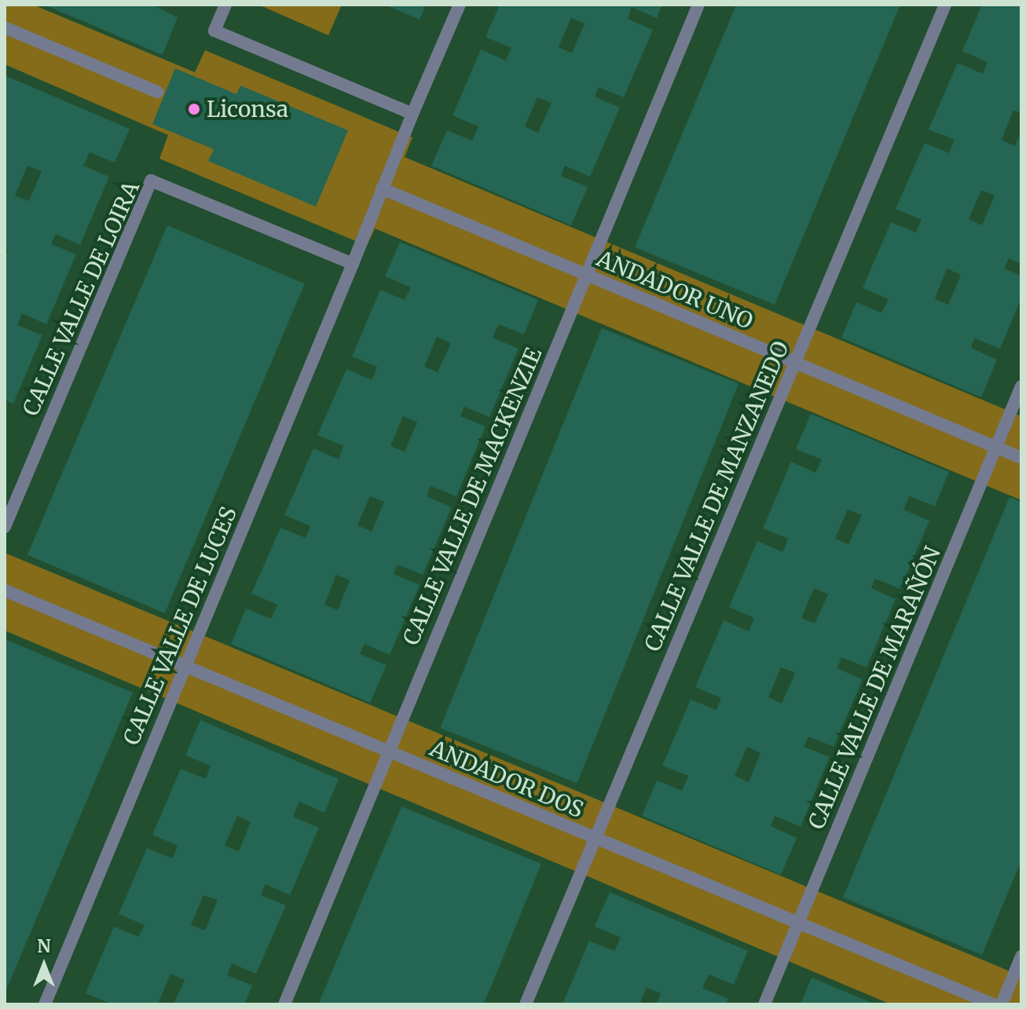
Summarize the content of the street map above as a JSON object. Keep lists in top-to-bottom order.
{
  "streets": {
    "street": [
      "ANDADOR UNO",
      "CALLE VALLE DE LOIRA",
      "CALLE VALLE DE MACKENZIE",
      "CALLE VALLE DE MANZANEDO",
      "CALLE VALLE DE LUCES",
      "CALLE VALLE DE MARAÑÓN",
      "ANDADOR DOS"
    ]
  },
  "crossings": [
    ["ANDADOR UNO", "CALLE VALLE DE MACKENZIE"],
    ["ANDADOR UNO", "CALLE VALLE DE MANZANEDO"],
    ["ANDADOR UNO", "CALLE VALLE DE LUCES"],
    ["ANDADOR UNO", "CALLE VALLE DE MARAÑÓN"],
    ["CALLE VALLE DE LOIRA", "CALLE VALLE DE LUCES"],
    ["CALLE VALLE DE MACKENZIE", "ANDADOR DOS"],
    ["CALLE VALLE DE MANZANEDO", "ANDADOR DOS"],
    ["CALLE VALLE DE LUCES", "ANDADOR DOS"],
    ["CALLE VALLE DE MARAÑÓN", "ANDADOR DOS"]
  ],
  "places": ["Liconsa"],
  "north": "top"
}
